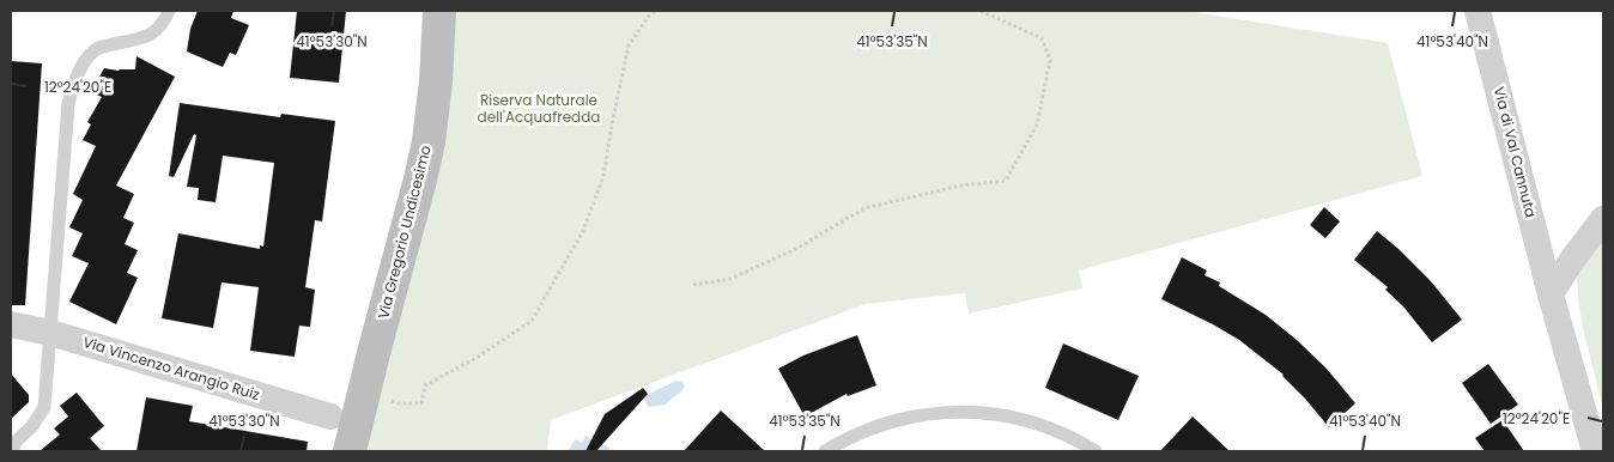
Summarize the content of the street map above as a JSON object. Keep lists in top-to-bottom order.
{
  "streets": {
    "street": ["Via di Val Cannuta", "Via Gregorio Undicesimo", "Via Vincenzo Arangio Ruiz"]
  },
  "parks": ["Riserva Naturale dell'Acquafredda"],
  "coordinates": [
    "41°53'30\"N",
    "41°53'35\"N",
    "41°53'40\"N",
    "12°24'20\"E"
  ]
}
